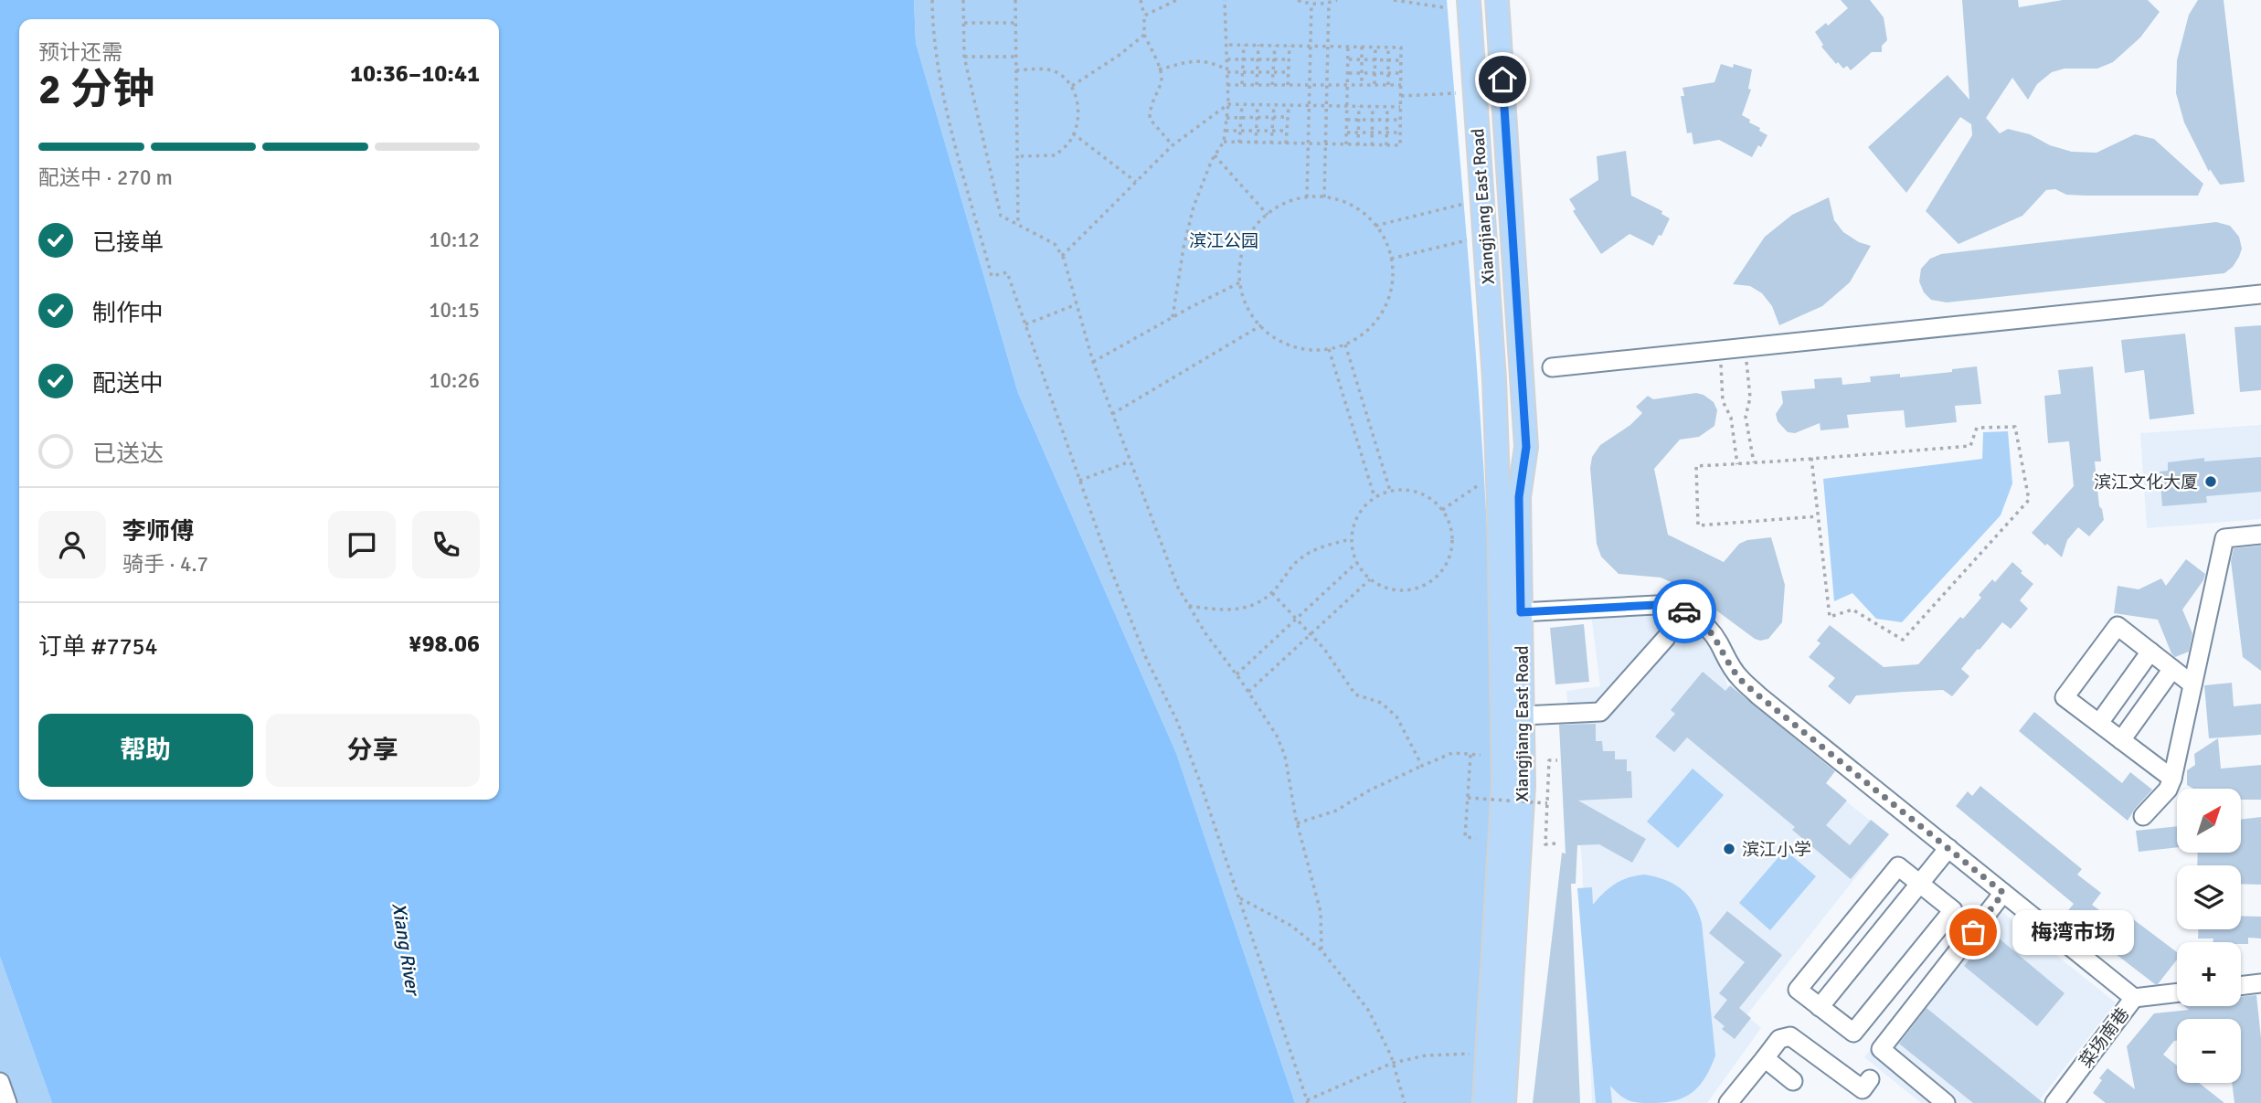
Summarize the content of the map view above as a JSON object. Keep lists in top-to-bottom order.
{
  "streets": {
    "main road": ["Xiangjiang East Road"],
    "street": ["菜场南巷"]
  },
  "crossings": [
    ["Xiangjiang East Road", "菜场南巷"]
  ],
  "water": ["Xiang River"],
  "parks": ["滨江公园"],
  "places": ["滨江文化大厦", "滨江小学", "梅湾市场"],
  "north": "top right",
  "page": {
    "heading": ["2 分钟", "预计还需", "10:36–10:41"],
    "panel": [
      "李师傅",
      "骑手 · 4.7",
      "订单 #7754",
      "¥98.06"
    ],
    "bar": "配送中 · 270 m",
    "list": [
      ["已接单", "10:12"],
      ["制作中", "10:15"],
      ["配送中", "10:26"],
      "已送达"
    ],
    "buttons": ["帮助", "分享"],
    "map_buttons": ["+", "−"],
    "bubble": "梅湾市场"
  }
}
